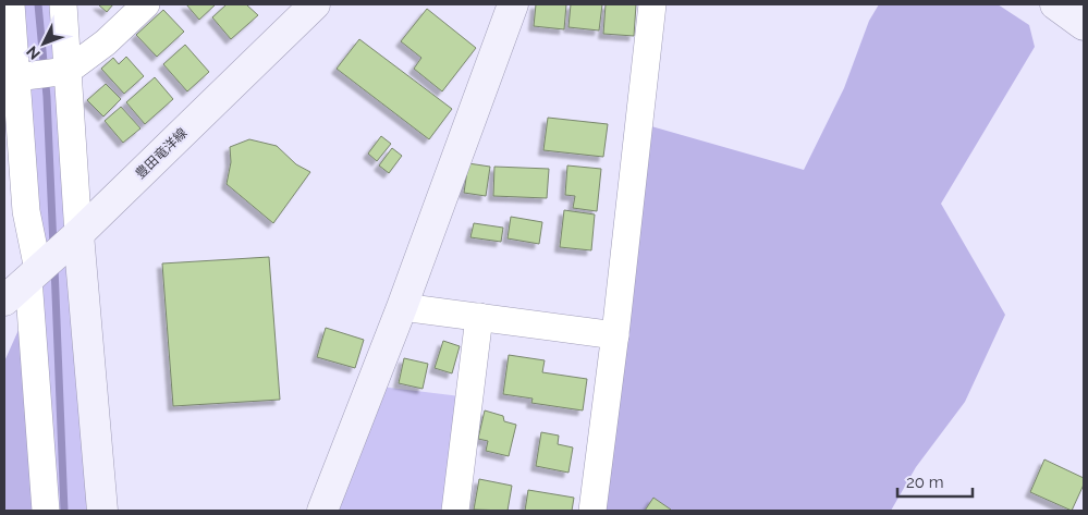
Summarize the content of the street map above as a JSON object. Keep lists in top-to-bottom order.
{
  "streets": {
    "street": ["豊田竜洋線"]
  },
  "scale_bar": "20 m",
  "north": "bottom left"
}
